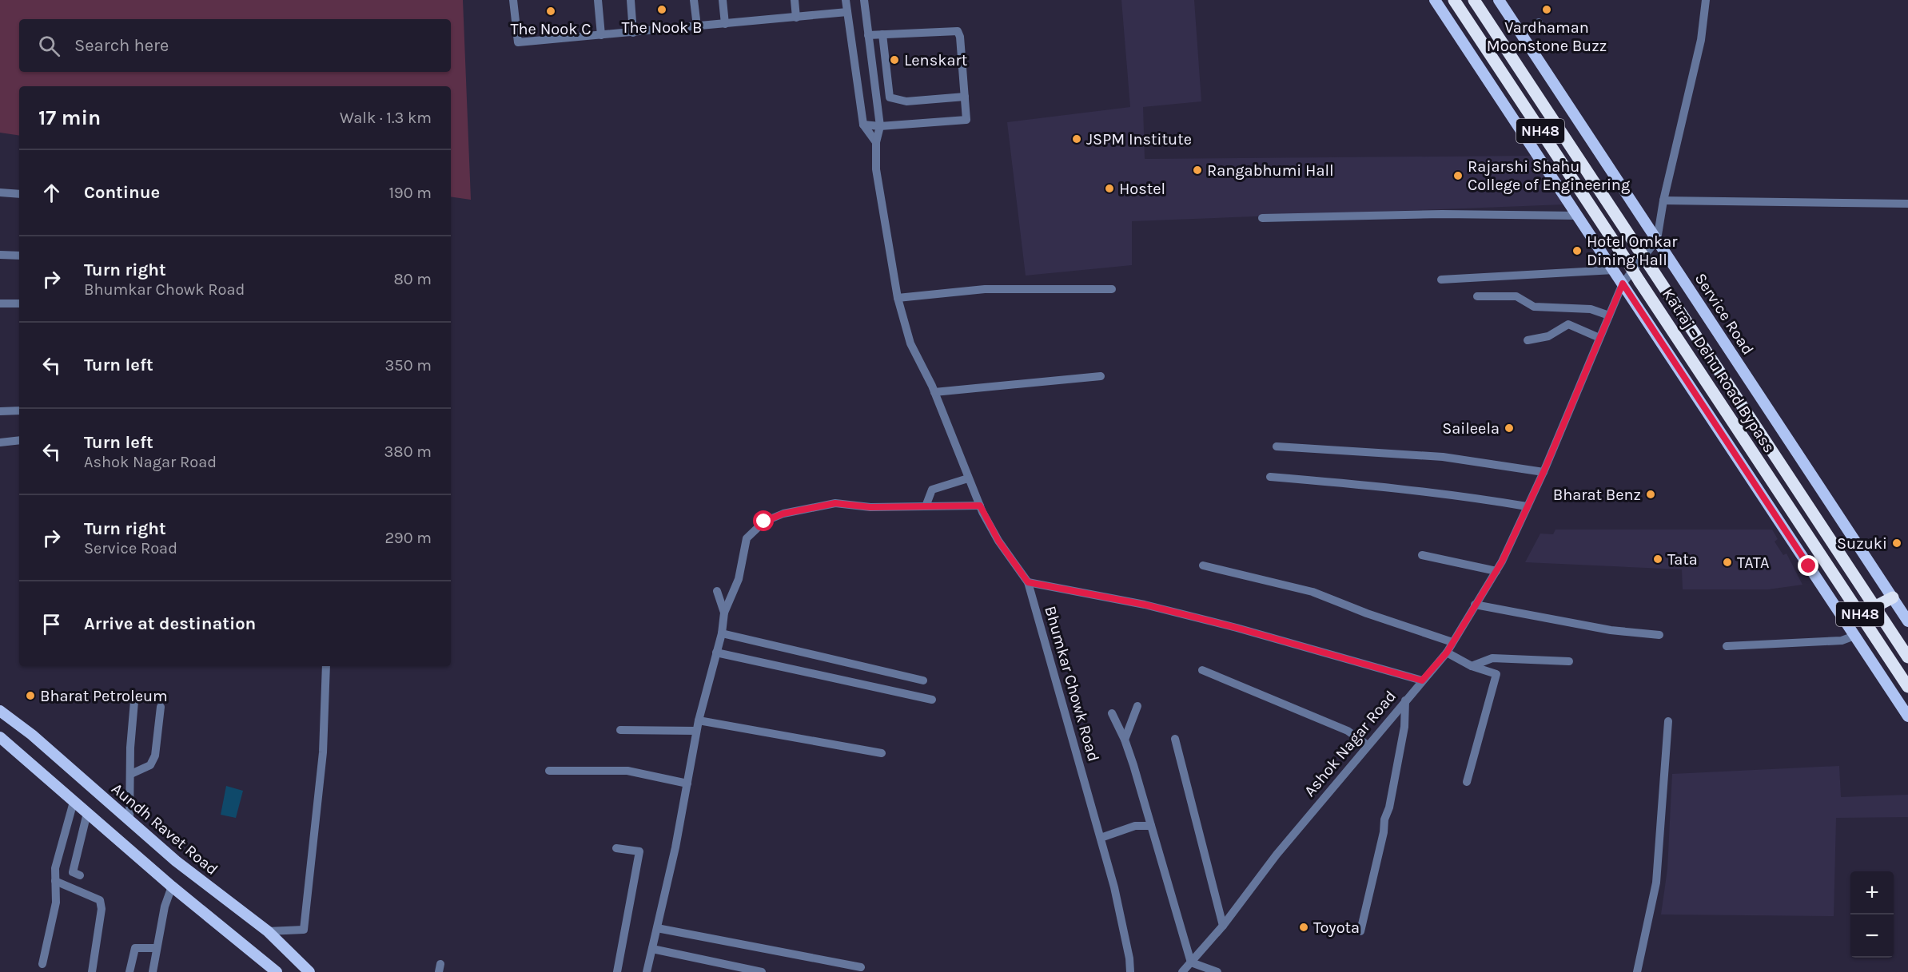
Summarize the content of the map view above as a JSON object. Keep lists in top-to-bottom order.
{
  "streets": {
    "highway": ["NH48", "Katraj - Dehu Road Bypass"],
    "main road": ["Service Road", "Aundh Ravet Road"],
    "street": ["Bhumkar Chowk Road", "Ashok Nagar Road"]
  },
  "crossings": [
    ["Service Road", "Ashok Nagar Road"]
  ],
  "places": [
    "The Nook B",
    "Vardhaman Moonstone Buzz",
    "The Nook C",
    "Lenskart",
    "JSPM Institute",
    "Rangabhumi Hall",
    "Rajarshi Shahu College of Engineering",
    "Hostel",
    "Hotel Omkar Dining Hall",
    "Saileela",
    "Bharat Benz",
    "Suzuki",
    "Tata",
    "TATA",
    "Bharat Petroleum",
    "Toyota"
  ],
  "page": {
    "search": "Search here",
    "heading": ["17 min", "Walk · 1.3 km"],
    "list": [
      ["Continue", "190 m"],
      ["Turn right", "Bhumkar Chowk Road", "80 m"],
      ["Turn left", "350 m"],
      ["Turn left", "Ashok Nagar Road", "380 m"],
      ["Turn right", "Service Road", "290 m"],
      "Arrive at destination"
    ],
    "map_buttons": ["+", "−"]
  }
}
